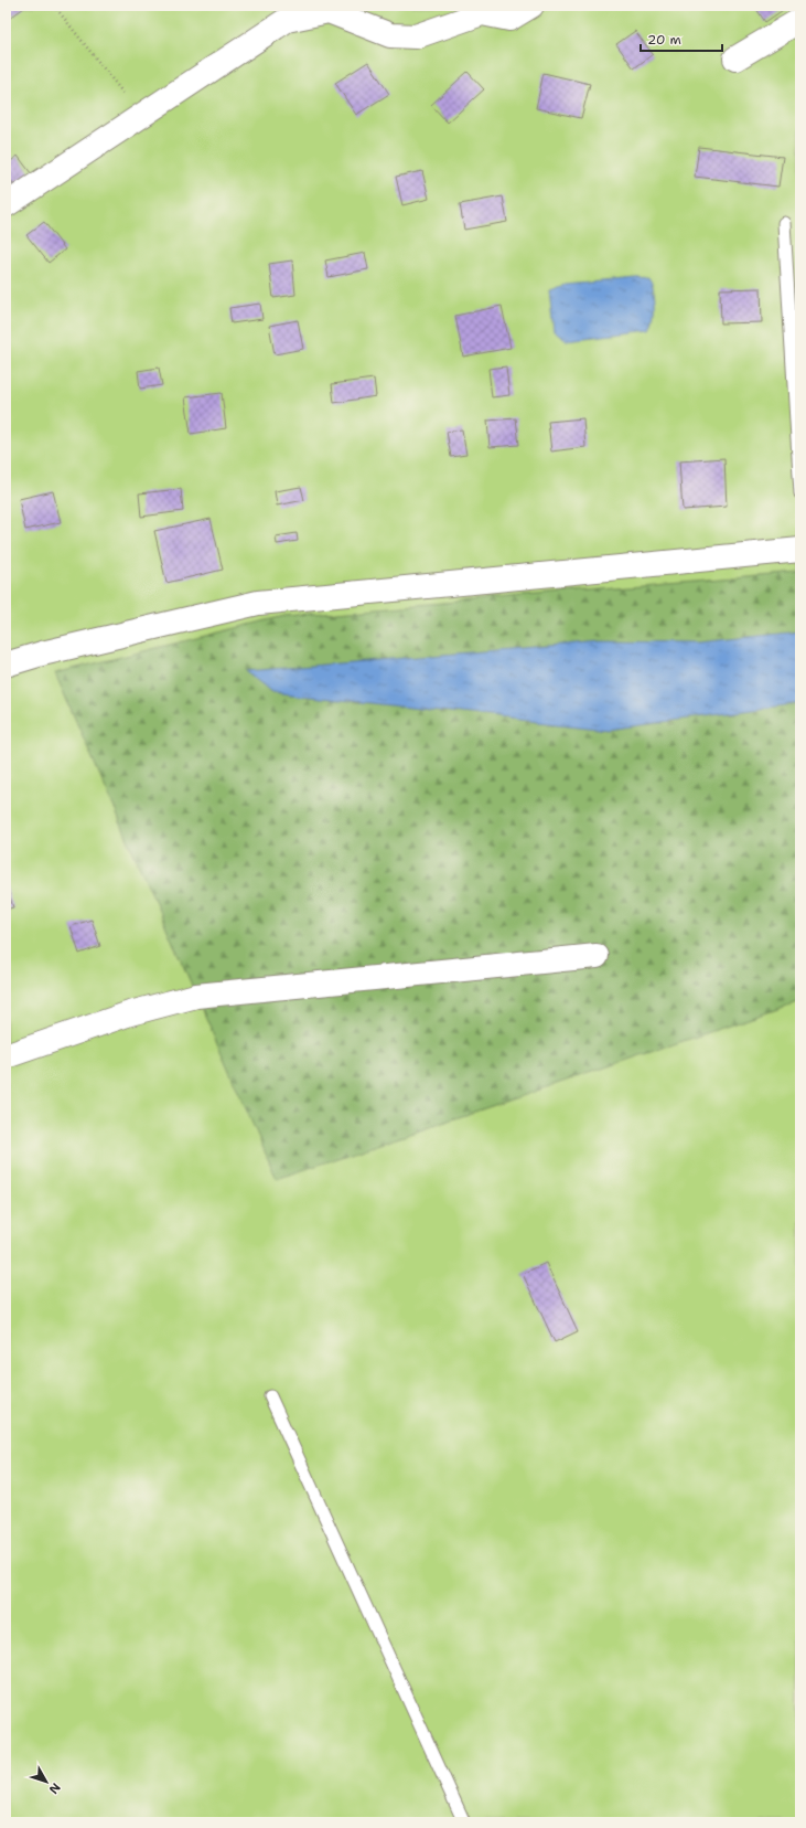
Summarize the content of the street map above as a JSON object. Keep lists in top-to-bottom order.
{
  "scale_bar": "20 m",
  "north": "bottom right"
}
